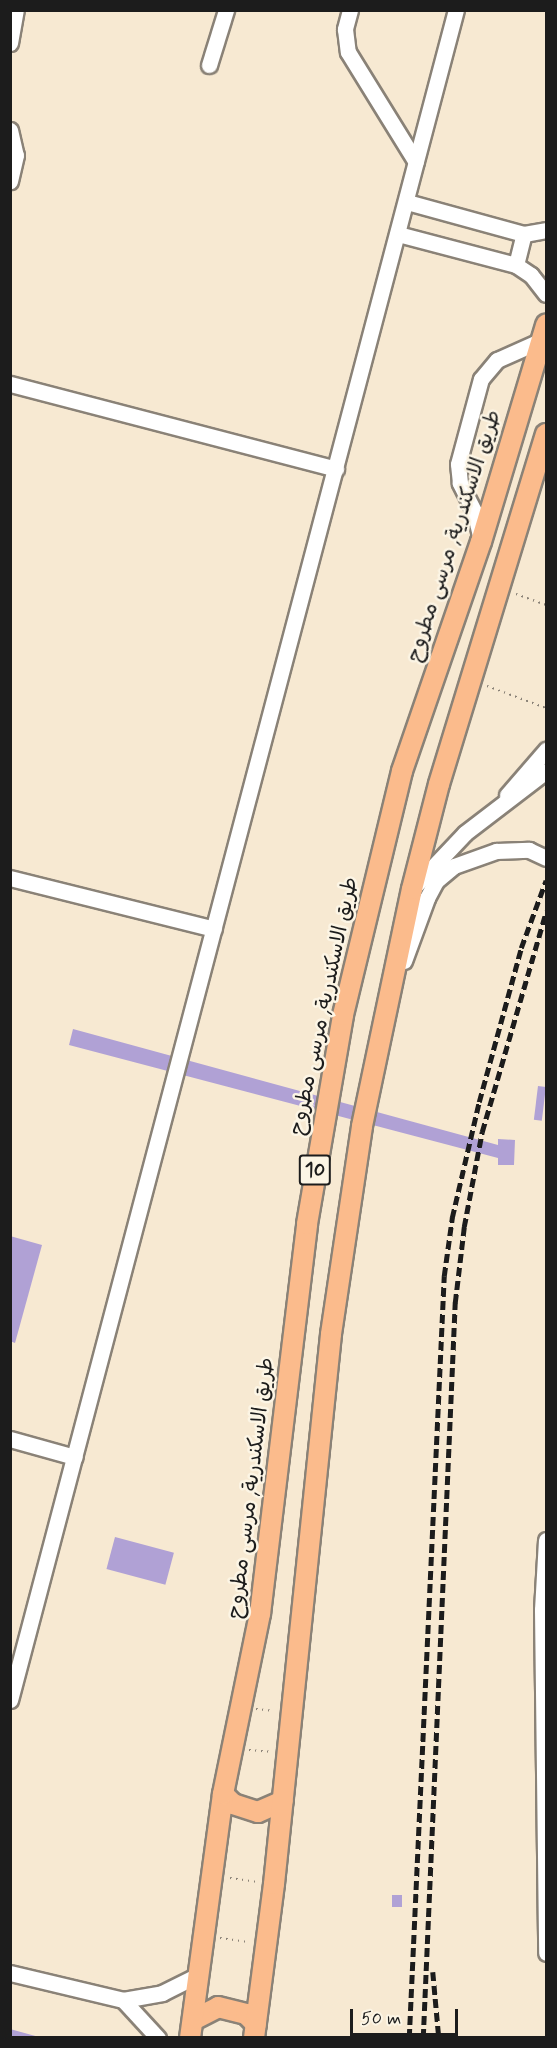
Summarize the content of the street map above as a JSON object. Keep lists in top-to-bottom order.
{
  "streets": {
    "main road": ["طريق الاسكندرية, مرسى مطروح", "10"]
  },
  "scale_bar": "50 m"
}
